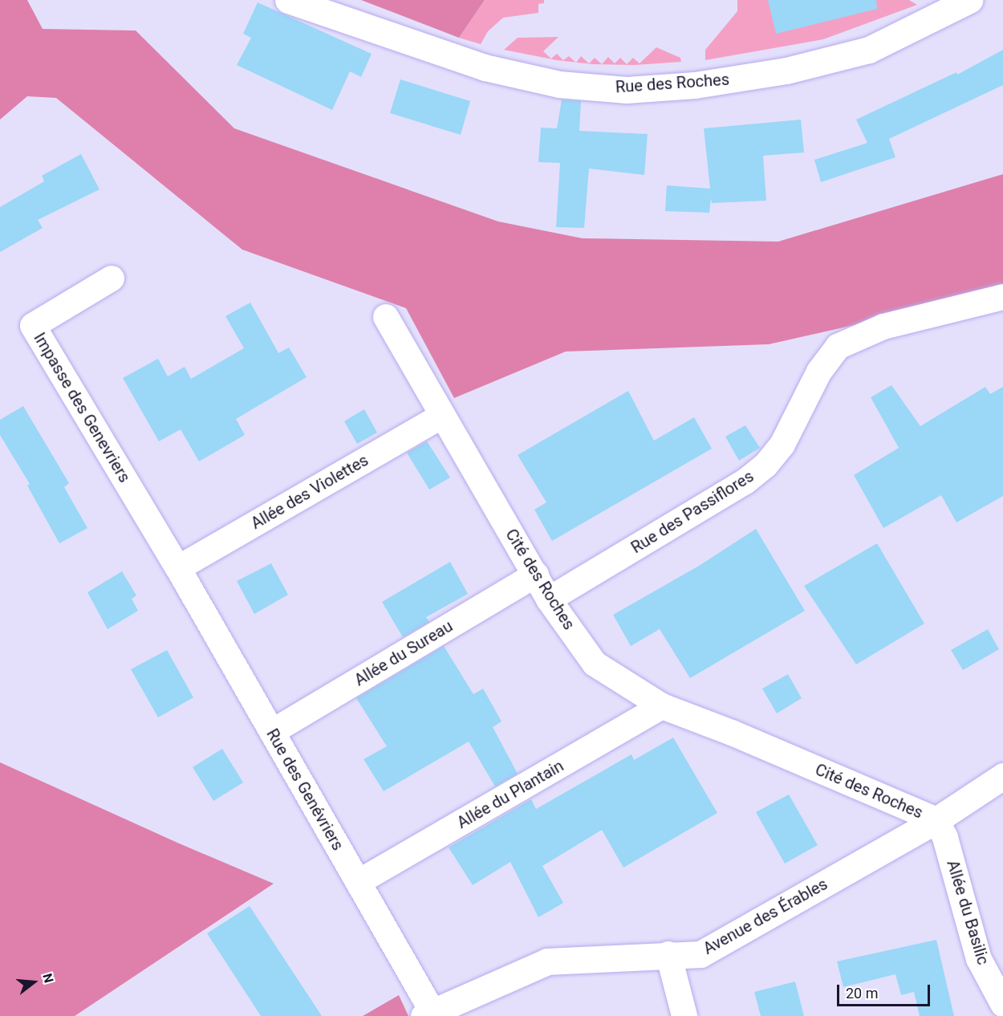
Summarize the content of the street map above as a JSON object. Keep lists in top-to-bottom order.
{
  "streets": {
    "street": [
      "Rue des Roches",
      "Impasse des Genevriers",
      "Allée des Violettes",
      "Rue des Passiflores",
      "Cité des Roches",
      "Allée du Sureau",
      "Rue des Genévriers",
      "Allée du Plantain",
      "Allée du Basilic",
      "Avenue des Érables"
    ]
  },
  "crossings": [
    ["Impasse des Genevriers", "Allée des Violettes"],
    ["Impasse des Genevriers", "Rue des Genévriers"],
    ["Allée des Violettes", "Cité des Roches"],
    ["Allée des Violettes", "Rue des Genévriers"],
    ["Rue des Passiflores", "Cité des Roches"],
    ["Cité des Roches", "Allée du Sureau"],
    ["Cité des Roches", "Allée du Plantain"],
    ["Cité des Roches", "Allée du Basilic"],
    ["Cité des Roches", "Avenue des Érables"],
    ["Allée du Sureau", "Rue des Genévriers"],
    ["Rue des Genévriers", "Allée du Plantain"],
    ["Rue des Genévriers", "Avenue des Érables"],
    ["Allée du Basilic", "Avenue des Érables"]
  ],
  "scale_bar": "20 m",
  "north": "right"
}
